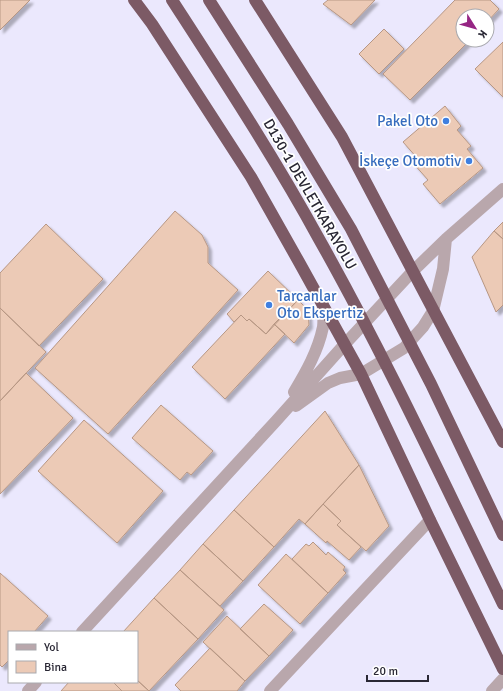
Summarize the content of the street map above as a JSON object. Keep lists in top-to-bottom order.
{
  "streets": {
    "highway": ["D130-1 DEVLETKARAYOLU"]
  },
  "places": ["Pakel Oto", "İskeçe Otomotiv", "Tarcanlar Oto Ekspertiz"],
  "legend": ["Yol", "Bina"],
  "scale_bar": "20 m",
  "north": "bottom right"
}
